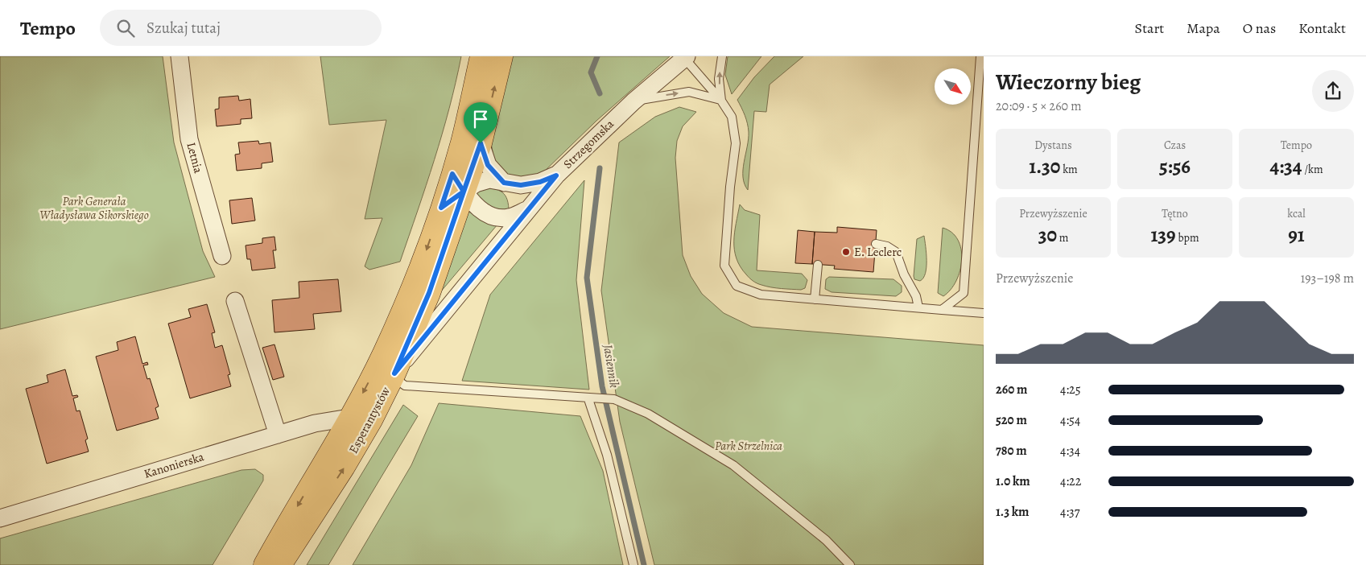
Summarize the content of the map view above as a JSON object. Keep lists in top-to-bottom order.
{
  "streets": {
    "main road": ["Esperantystów"],
    "street": ["Strzegomska", "Letnia", "Kanonierska"]
  },
  "crossings": [
    ["Strzegomska", "Esperantystów"],
    ["Esperantystów", "Kanonierska"]
  ],
  "water": ["Jasiennik"],
  "parks": ["Park Generała Władysława Sikorskiego", "Park Strzelnica"],
  "places": ["E. Leclerc"],
  "north": "bottom right",
  "page": {
    "header": "Tempo",
    "search": "Szukaj tutaj",
    "nav": [
      "Start",
      "Mapa",
      "O nas",
      "Kontakt"
    ],
    "heading": ["Wieczorny bieg", "20:09 · 5 × 260 m"],
    "stats": [
      ["Dystans", "1.30 km"],
      ["Czas", "5:56"],
      ["Tempo", "4:34 /km"],
      ["Przewyższenie", "30 m"],
      ["Tętno", "139 bpm"],
      ["kcal", "91"]
    ],
    "chart": ["Przewyższenie", "193–198 m"],
    "list": [
      {
        "name": "260 m",
        "note": "4:25"
      },
      {
        "name": "520 m",
        "note": "4:54"
      },
      {
        "name": "780 m",
        "note": "4:34"
      },
      {
        "name": "1.0 km",
        "note": "4:22"
      },
      {
        "name": "1.3 km",
        "note": "4:37"
      }
    ]
  }
}
